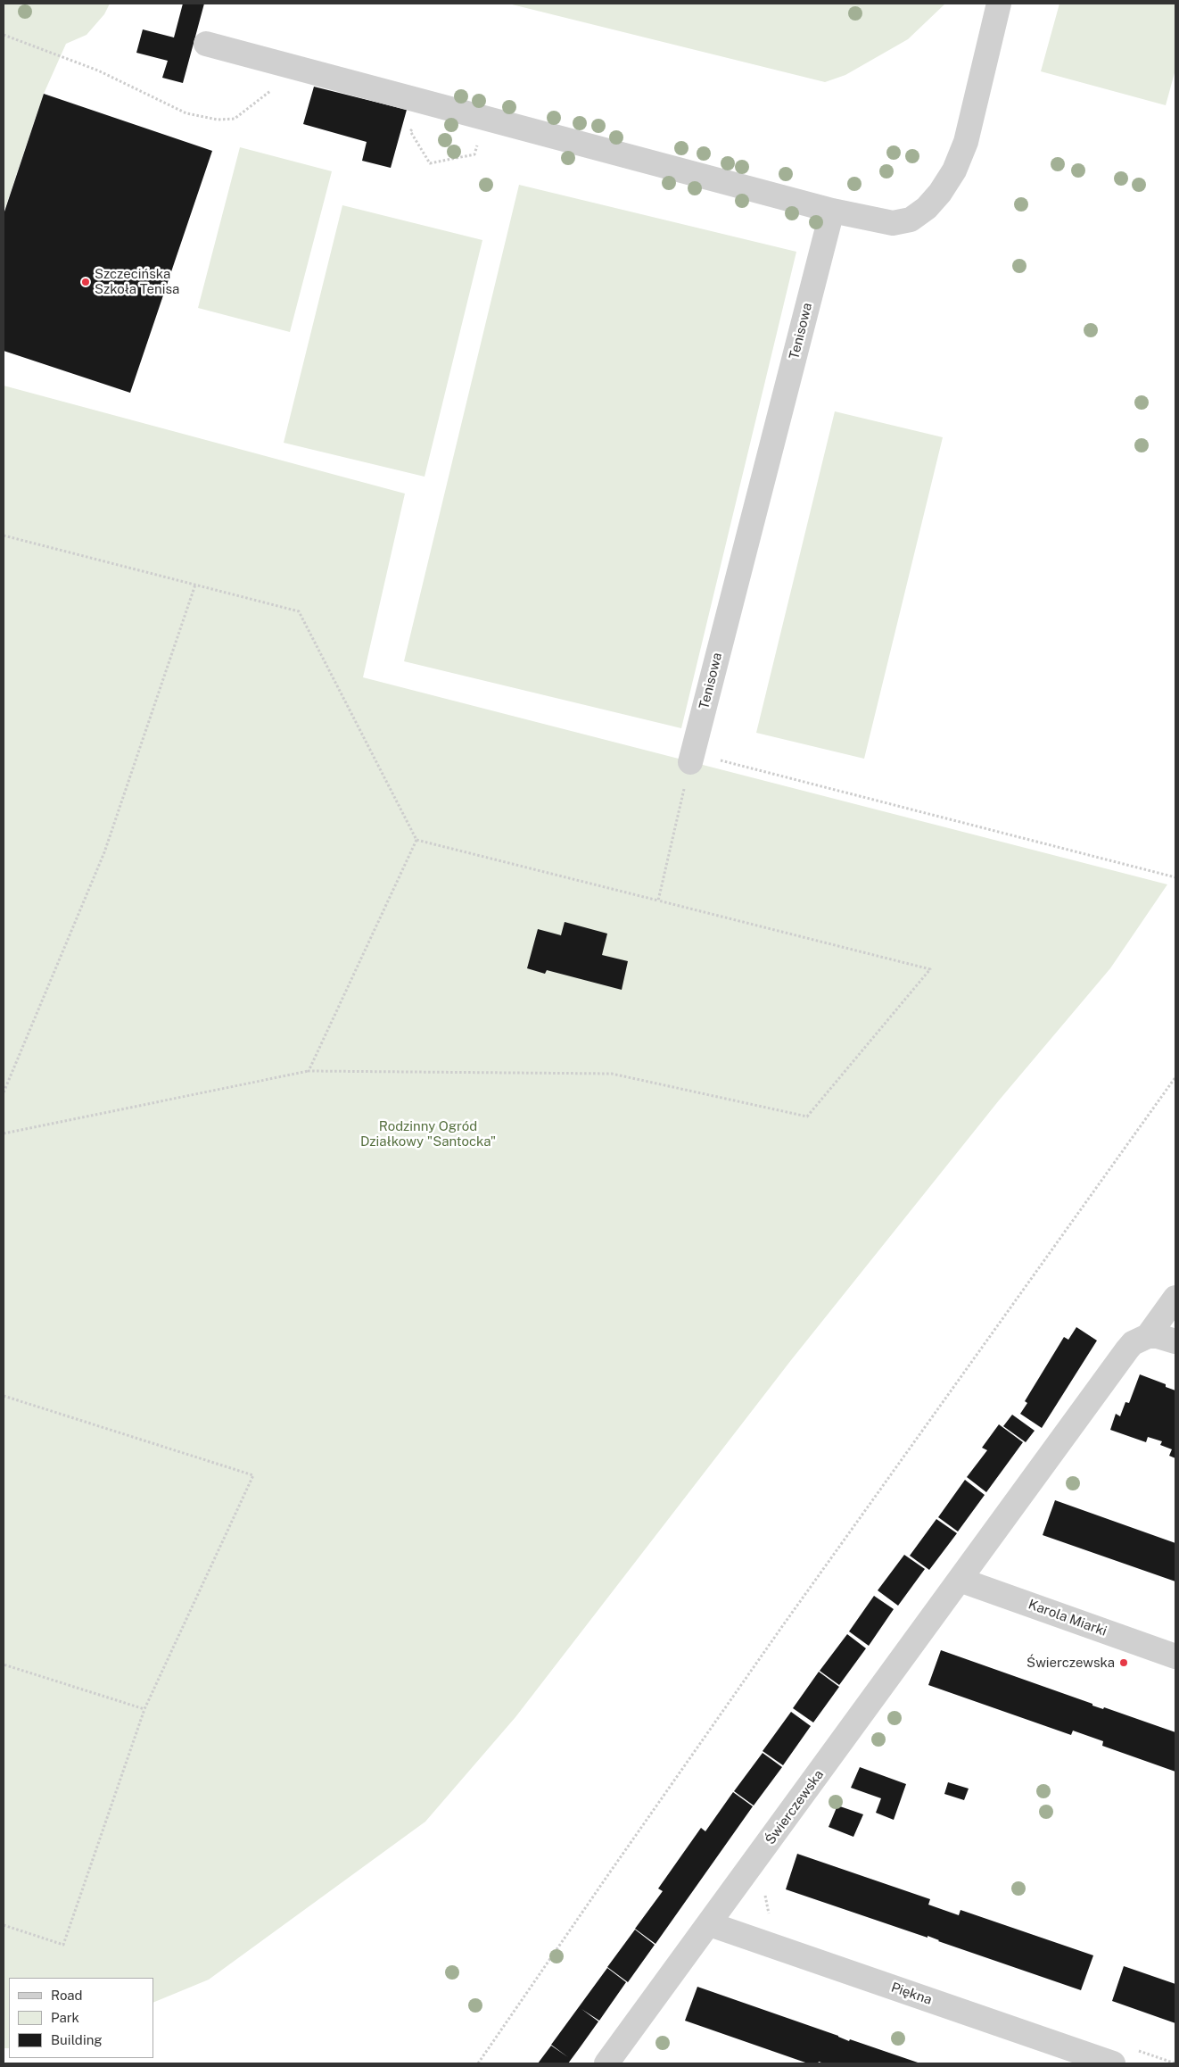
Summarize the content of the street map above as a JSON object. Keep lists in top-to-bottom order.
{
  "streets": {
    "street": [
      "Tenisowa",
      "Karola Miarki",
      "Świerczewska",
      "Piękna"
    ]
  },
  "crossings": [
    ["Karola Miarki", "Świerczewska"],
    ["Świerczewska", "Piękna"]
  ],
  "parks": ["Rodzinny Ogród Działkowy \"Santocka\""],
  "places": ["Szczecińska Szkoła Tenisa", "Świerczewska"],
  "legend": ["Road", "Park", "Building"]
}
